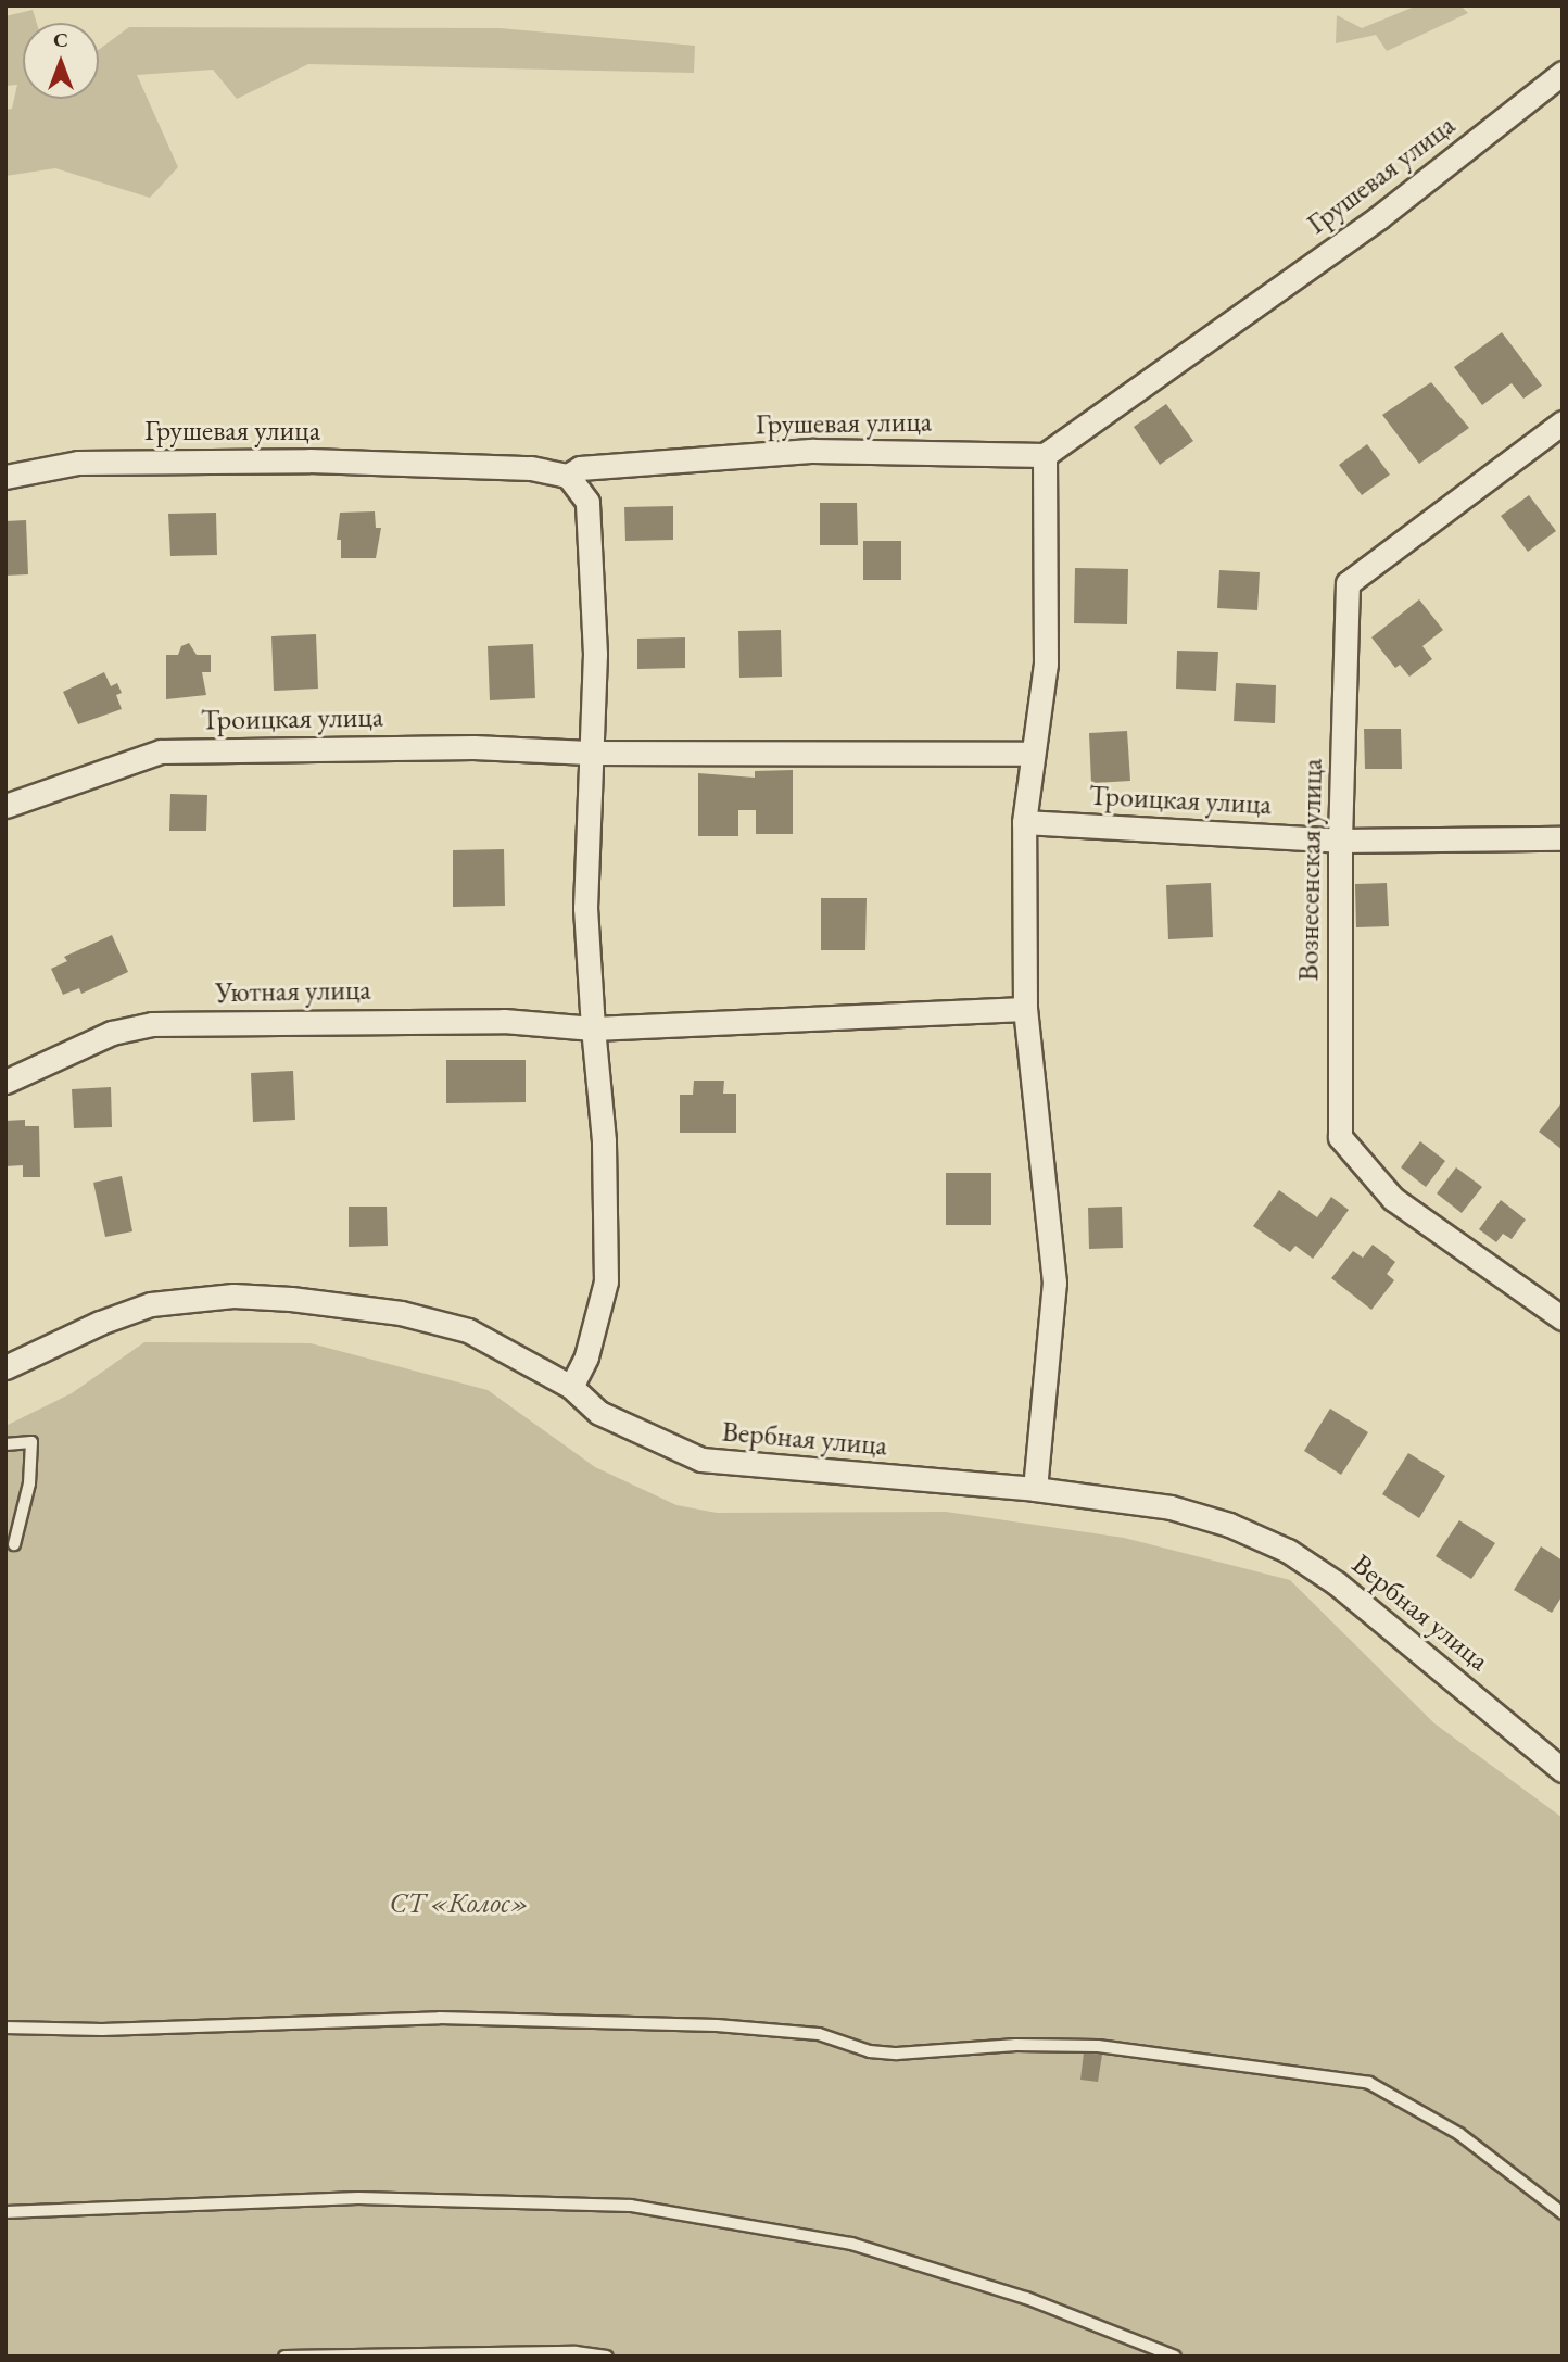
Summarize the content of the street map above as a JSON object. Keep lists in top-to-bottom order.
{
  "streets": {
    "street": [
      "Грушевая улица",
      "Троицкая улица",
      "Вознесенская улица",
      "Уютная улица",
      "Вербная улица"
    ]
  },
  "crossings": [
    ["Троицкая улица", "Вознесенская улица"]
  ],
  "parks": ["СТ «Колос»"],
  "north": "top"
}
